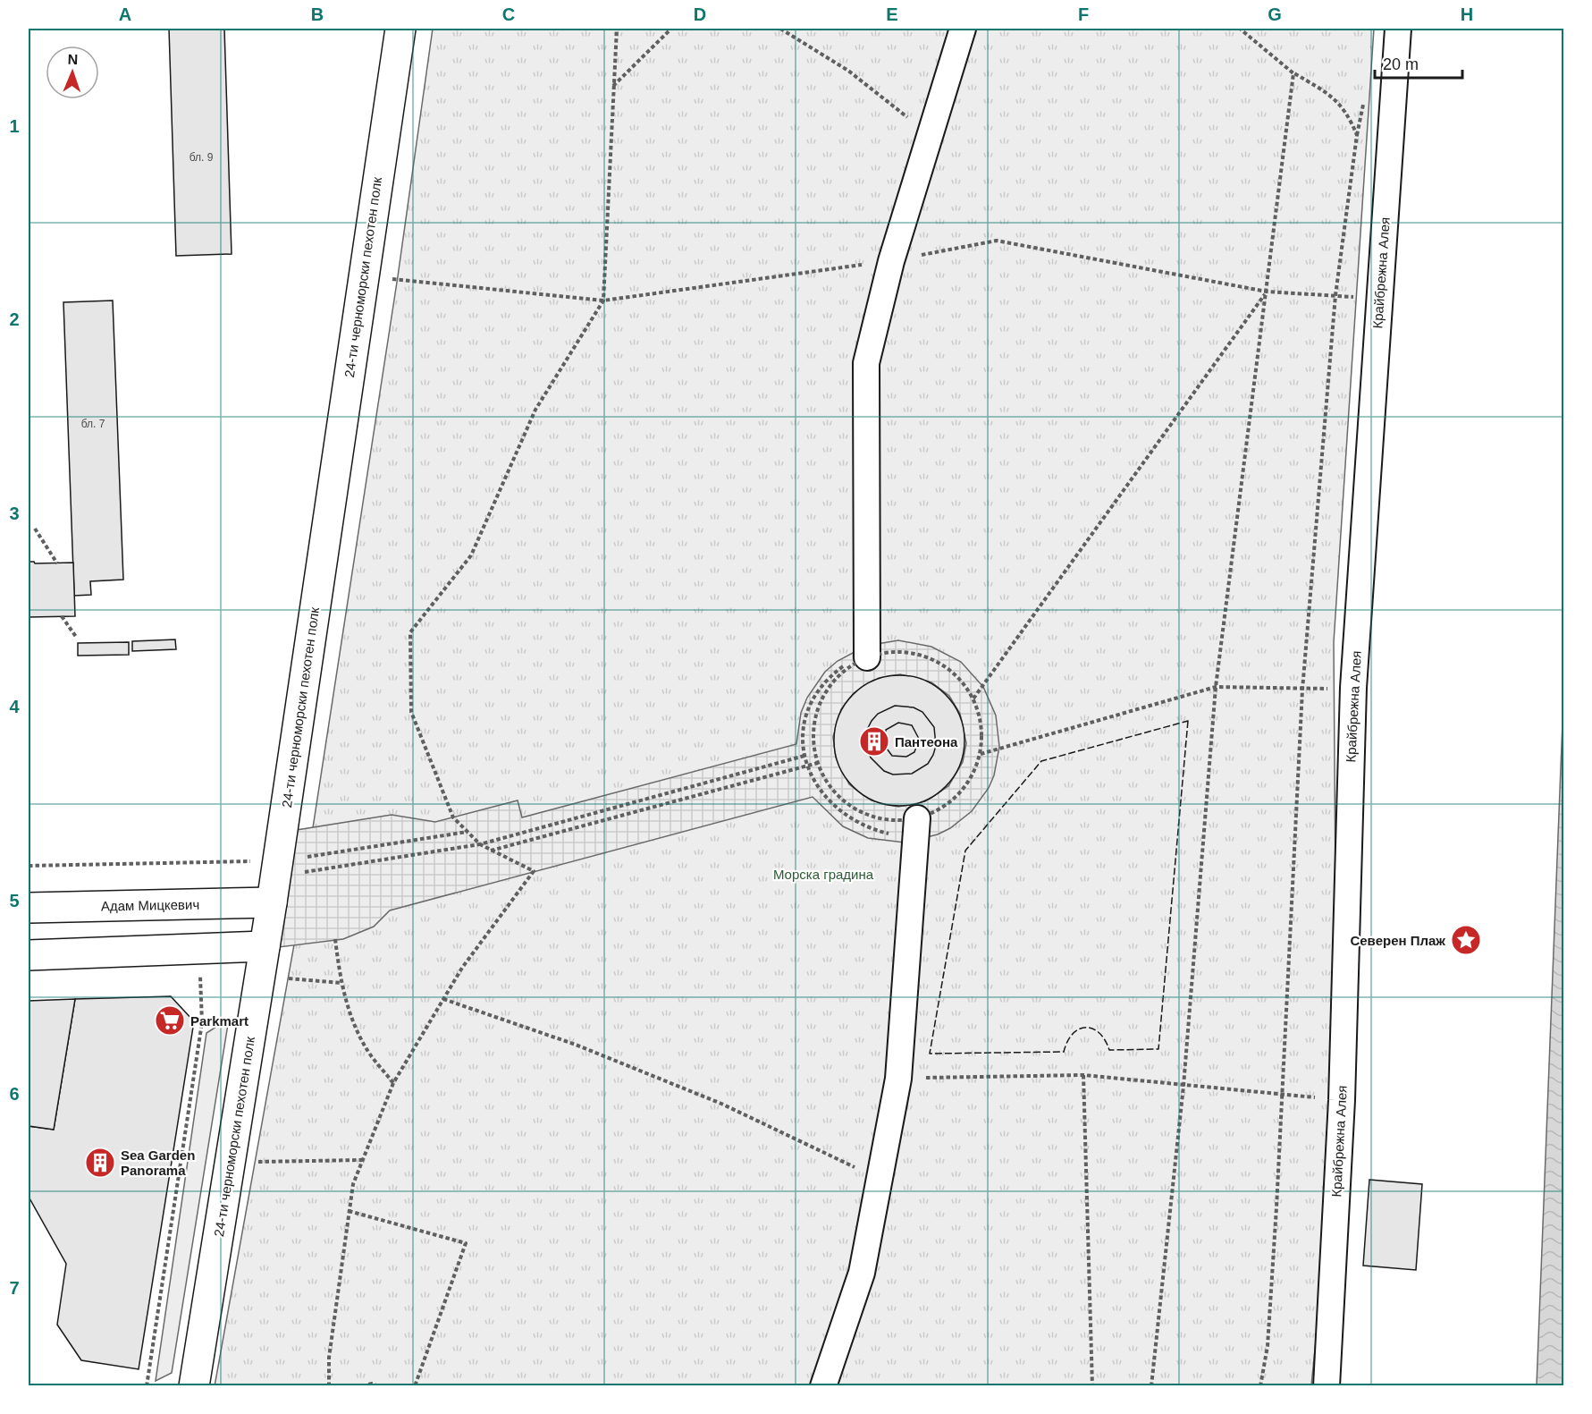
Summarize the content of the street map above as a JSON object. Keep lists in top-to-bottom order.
{
  "streets": {
    "main road": ["24-ти черноморски пехотен полк", "Адам Мицкевич"],
    "street": ["Крайбрежна Алея"]
  },
  "crossings": [
    ["24-ти черноморски пехотен полк", "Адам Мицкевич"]
  ],
  "parks": ["Морска градина"],
  "places": {
    "building": ["Пантеона", "Sea Garden Panorama"],
    "place": ["Северен Плаж"],
    "supermarket": ["Parkmart"]
  },
  "house_numbers": ["бл. 9", "бл. 7"],
  "scale_bar": "20 m",
  "north": "top",
  "grid": {
    "columns": [
      "A",
      "B",
      "C",
      "D",
      "E",
      "F",
      "G",
      "H"
    ],
    "rows": [
      "1",
      "2",
      "3",
      "4",
      "5",
      "6",
      "7"
    ]
  }
}
